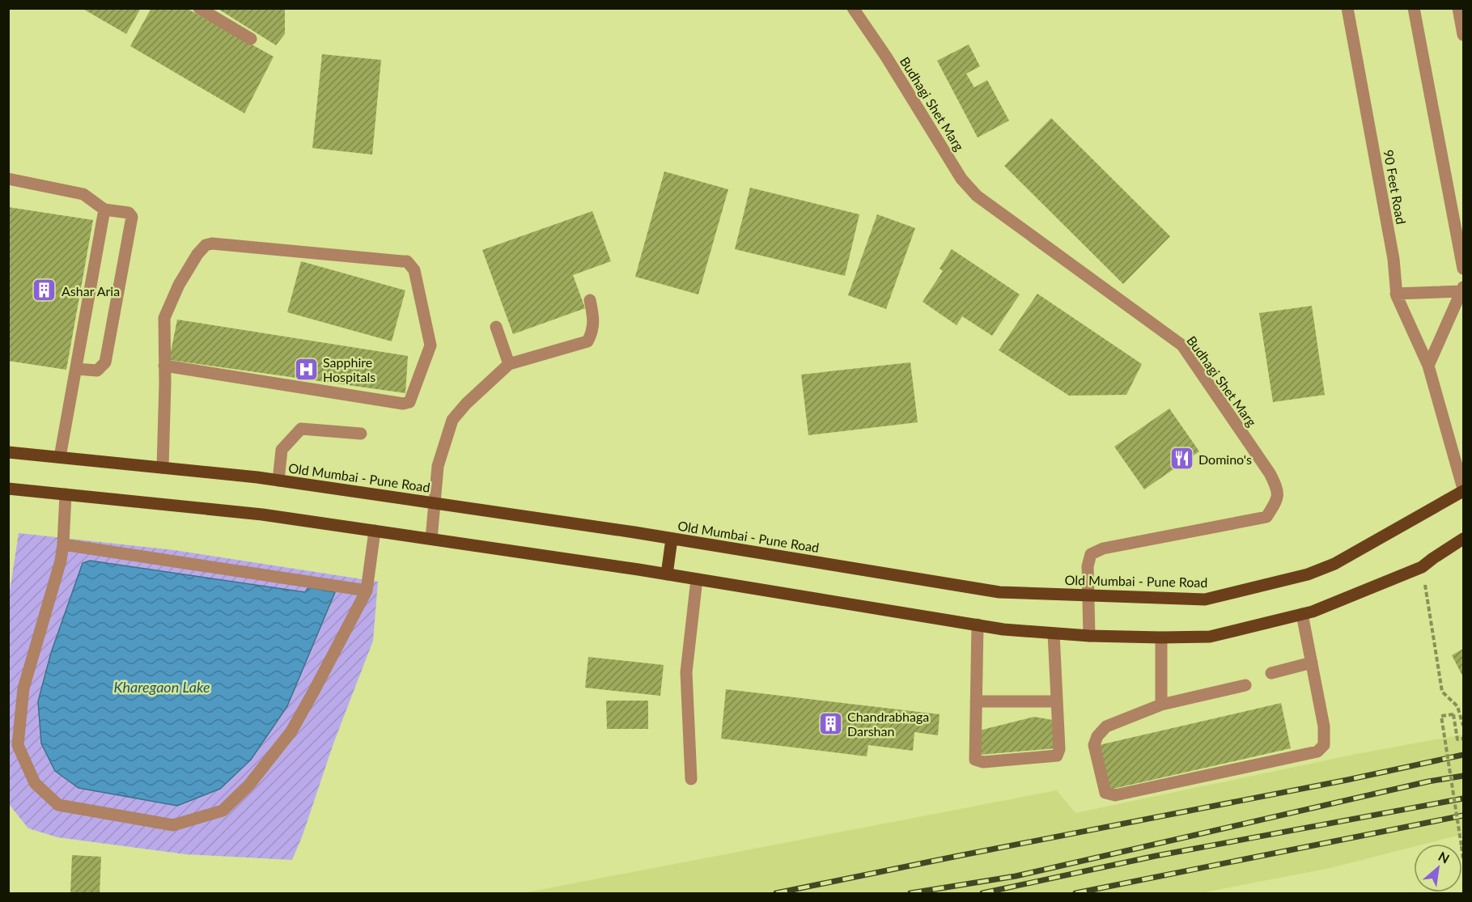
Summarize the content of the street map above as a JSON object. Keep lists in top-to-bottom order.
{
  "streets": {
    "main road": ["Old Mumbai - Pune Road"],
    "street": ["Budhagi Shet Marg", "90 Feet Road"]
  },
  "crossings": [
    ["Budhagi Shet Marg", "Old Mumbai - Pune Road"],
    ["90 Feet Road", "Old Mumbai - Pune Road"]
  ],
  "water": ["Kharegaon Lake"],
  "places": {
    "building": ["Ashar Aria", "Chandrabhaga Darshan"],
    "hospital": ["Sapphire Hospitals"],
    "restaurant": ["Domino's"]
  },
  "north": "top right"
}
